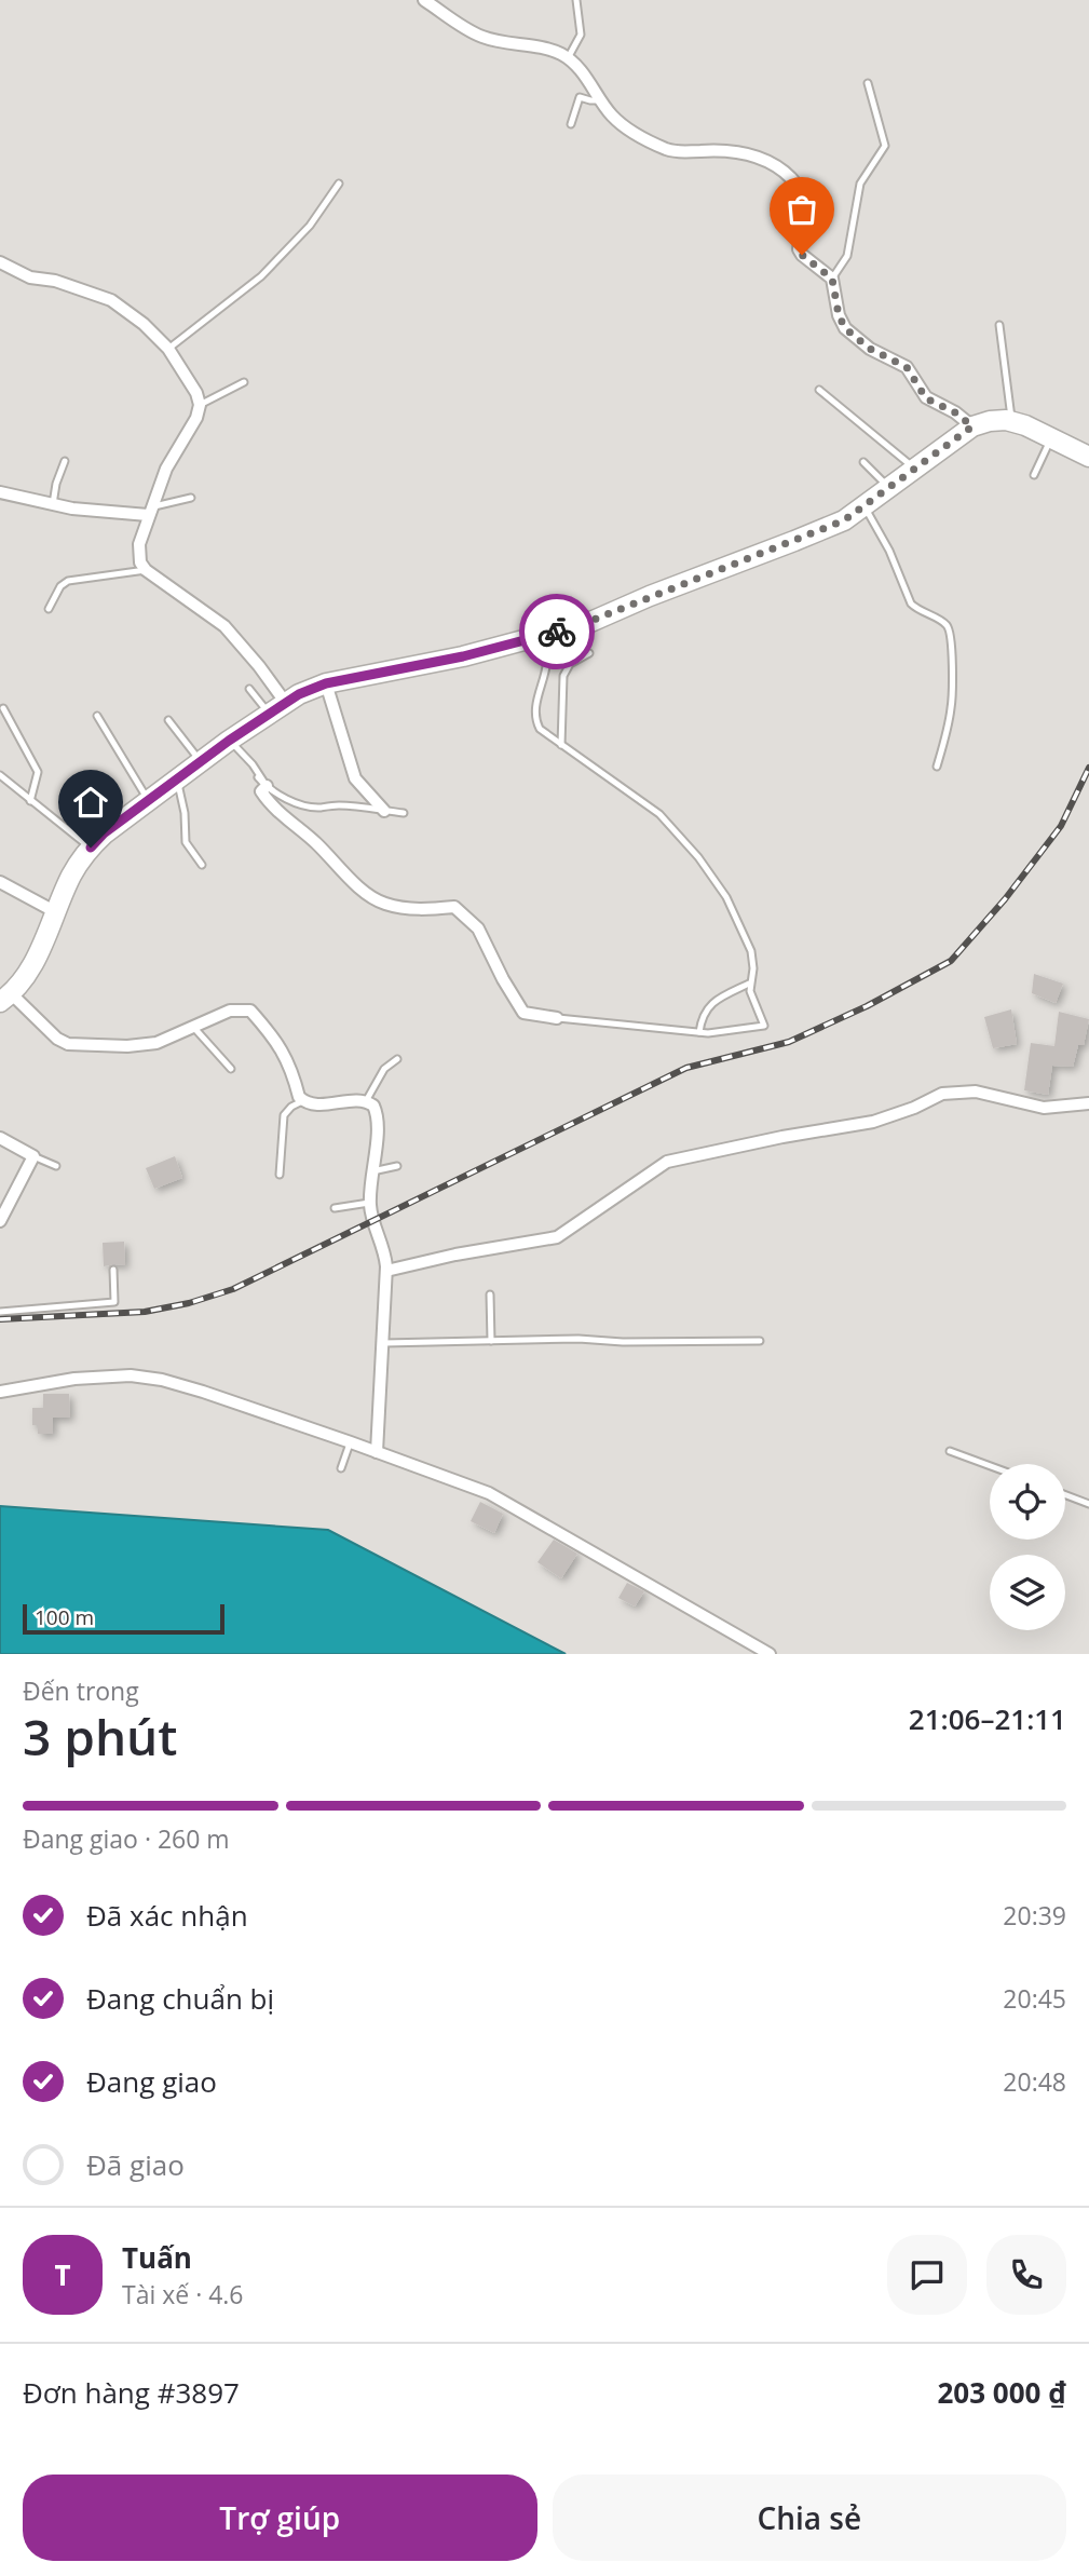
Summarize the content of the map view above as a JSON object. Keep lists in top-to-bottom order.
{
  "scale_bar": "100 m",
  "page": {
    "scale": "100 m",
    "heading": ["3 phút", "Đến trong", "21:06–21:11"],
    "panel": [
      "Tuấn",
      "Tài xế · 4.6",
      "Đơn hàng #3897",
      "203 000 ₫"
    ],
    "bar": "Đang giao · 260 m",
    "list": [
      ["Đã xác nhận", "20:39"],
      ["Đang chuẩn bị", "20:45"],
      ["Đang giao", "20:48"],
      "Đã giao"
    ],
    "round": "T",
    "buttons": ["Trợ giúp", "Chia sẻ"]
  }
}
